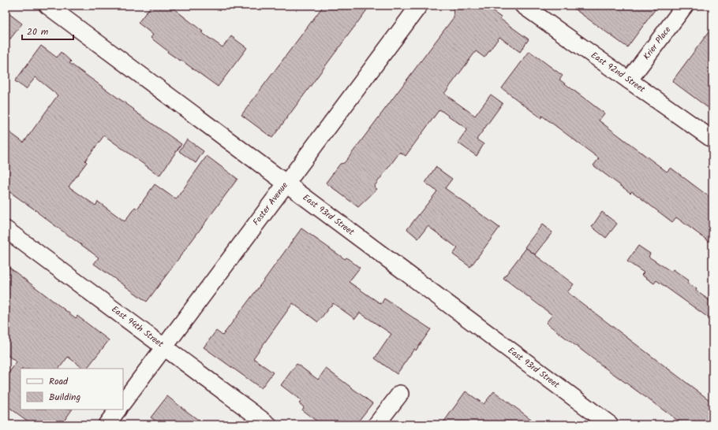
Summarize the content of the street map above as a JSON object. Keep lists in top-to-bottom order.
{
  "streets": {
    "street": [
      "Krier Place",
      "East 92nd Street",
      "Foster Avenue",
      "East 93rd Street",
      "East 94th Street"
    ]
  },
  "crossings": [
    ["Krier Place", "East 92nd Street"],
    ["Foster Avenue", "East 93rd Street"],
    ["Foster Avenue", "East 94th Street"]
  ],
  "legend": ["Road", "Building"],
  "scale_bar": "20 m"
}
